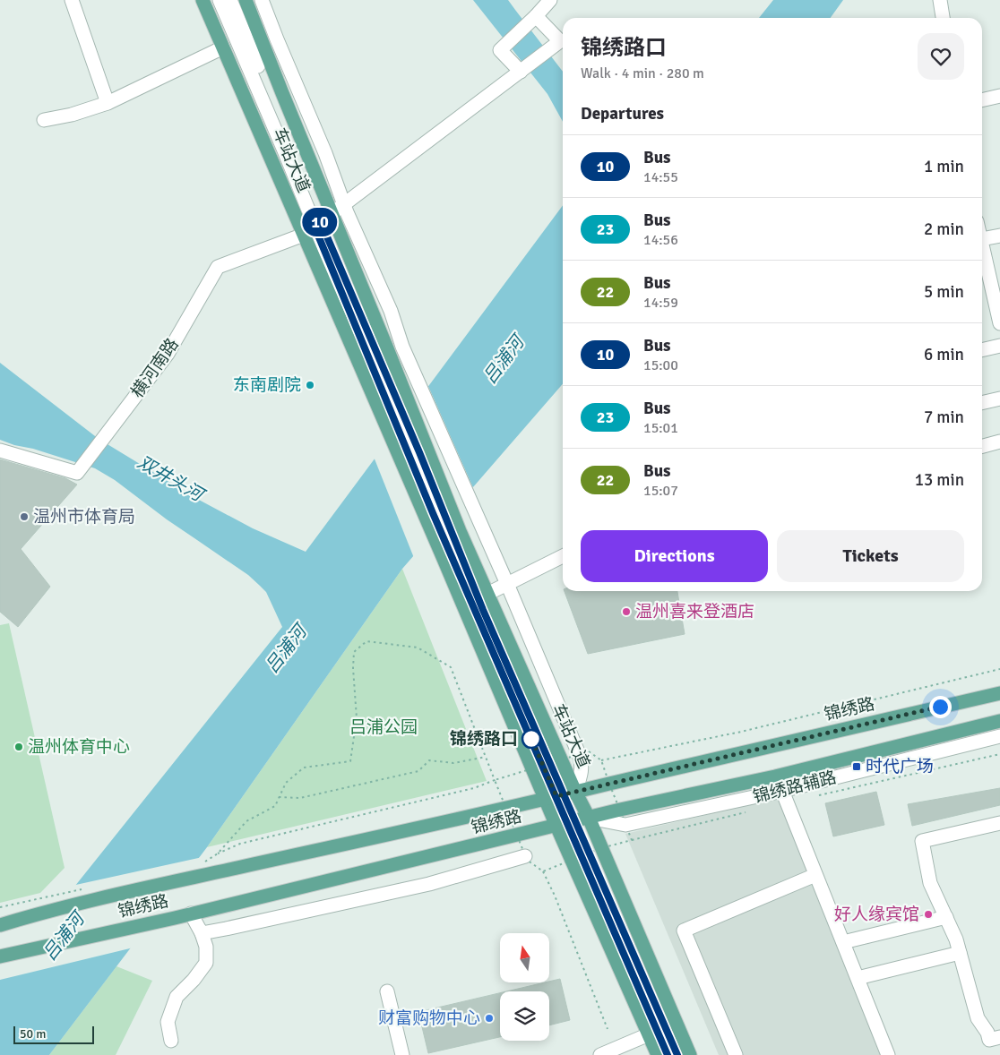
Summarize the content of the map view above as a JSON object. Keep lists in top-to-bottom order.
{
  "streets": {
    "main road": ["车站大道", "锦绣路"],
    "street": ["横河南路", "锦绣路辅路"]
  },
  "crossings": [
    ["车站大道", "横河南路"],
    ["车站大道", "锦绣路"],
    ["车站大道", "锦绣路辅路"],
    ["锦绣路", "锦绣路辅路"]
  ],
  "water": ["吕浦河", "双井头河"],
  "parks": ["吕浦公园"],
  "places": {
    "other": [
      "东南剧院",
      "温州市体育局",
      "温州喜来登酒店",
      "锦绣路口",
      "温州体育中心",
      "好人缘宾馆",
      "财富购物中心"
    ],
    "transit": ["时代广场"]
  },
  "lines": ["bus line 10"],
  "scale_bar": "50 m",
  "north": "top",
  "page": {
    "on_map": "10",
    "heading": [
      ["锦绣路口", "Walk · 4 min · 280 m"],
      "Departures"
    ],
    "list": [
      {
        "mark": "10",
        "name": "Bus",
        "note": "14:55",
        "value": "1 min"
      },
      {
        "mark": "23",
        "name": "Bus",
        "note": "14:56",
        "value": "2 min"
      },
      {
        "mark": "22",
        "name": "Bus",
        "note": "14:59",
        "value": "5 min"
      },
      {
        "mark": "10",
        "name": "Bus",
        "note": "15:00",
        "value": "6 min"
      },
      {
        "mark": "23",
        "name": "Bus",
        "note": "15:01",
        "value": "7 min"
      },
      {
        "mark": "22",
        "name": "Bus",
        "note": "15:07",
        "value": "13 min"
      }
    ],
    "buttons": ["Directions", "Tickets"],
    "scale": "50 m"
  }
}
